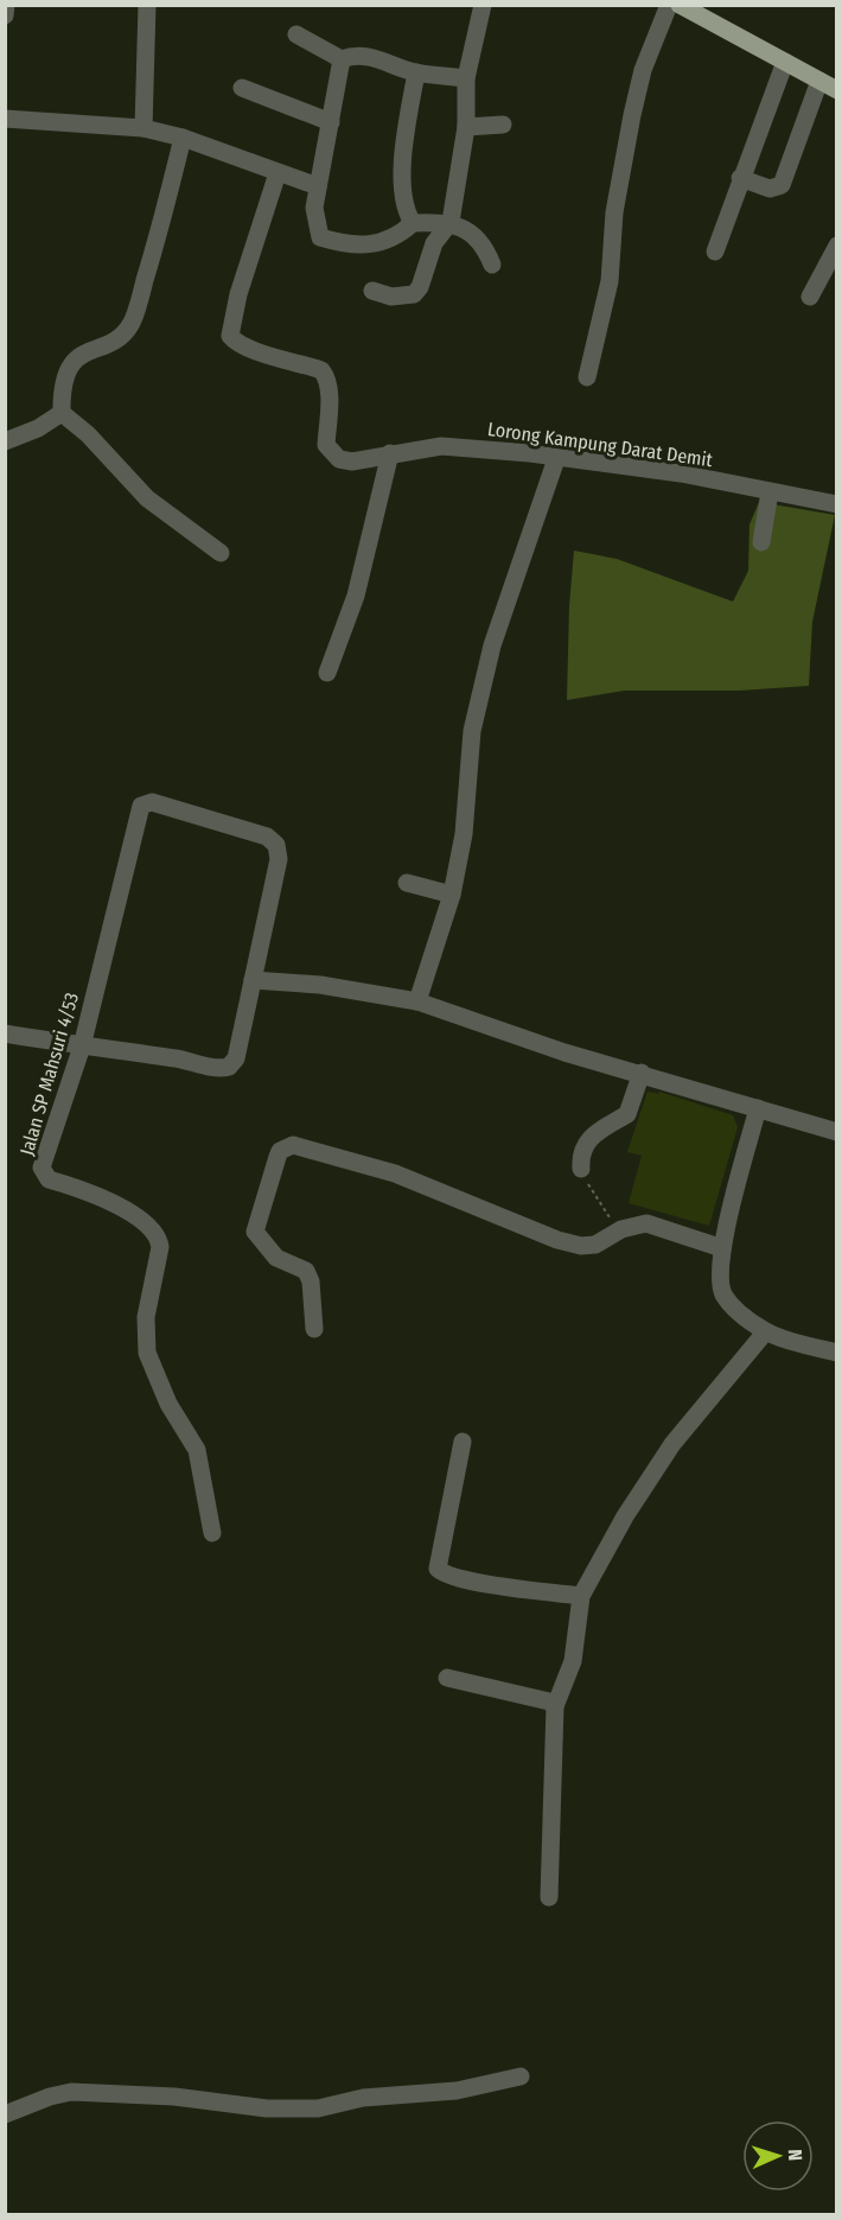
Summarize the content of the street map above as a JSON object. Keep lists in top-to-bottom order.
{
  "streets": {
    "street": ["Lorong Kampung Darat Demit", "Jalan SP Mahsuri 4/53"]
  },
  "north": "right"
}
